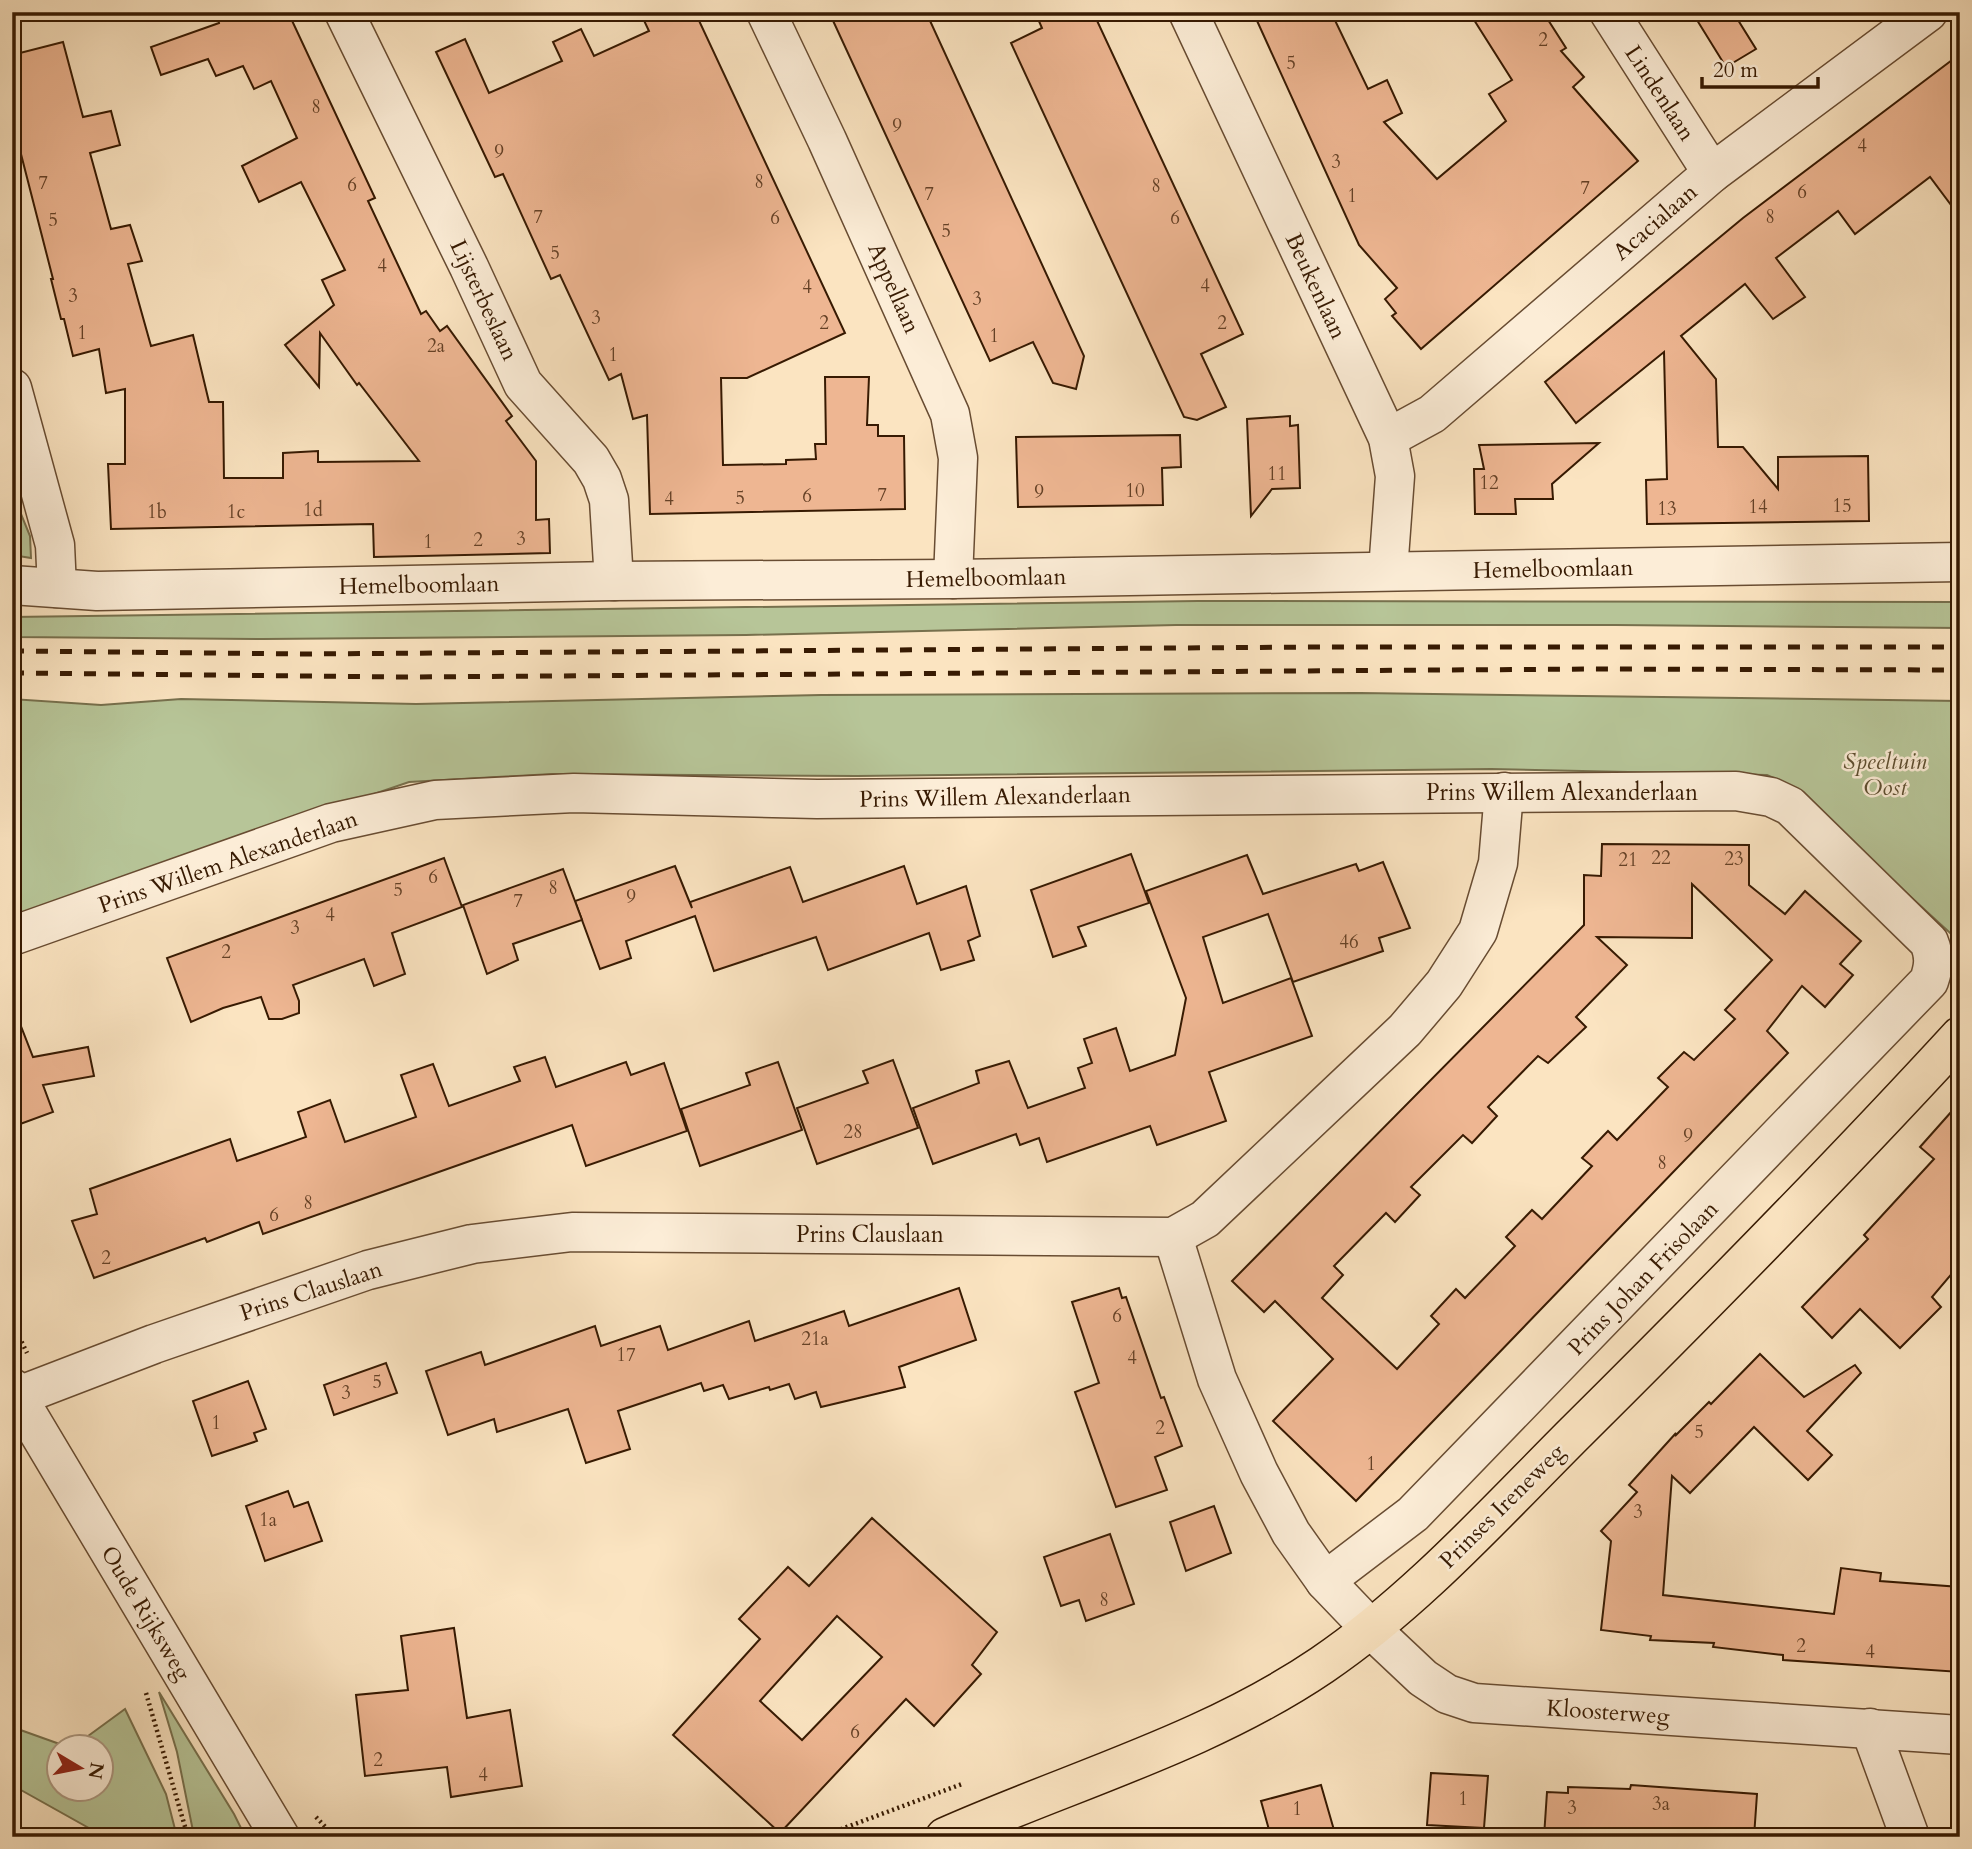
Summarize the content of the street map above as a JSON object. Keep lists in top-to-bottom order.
{
  "streets": {
    "main road": ["Prinses Ireneweg"],
    "street": [
      "Lindenlaan",
      "Acacialaan",
      "Beukenlaan",
      "Appellaan",
      "Lijsterbeslaan",
      "Hemelboomlaan",
      "Prins Willem Alexanderlaan",
      "Prins Clauslaan",
      "Prins Johan Frisolaan",
      "Oude Rijksweg",
      "Kloosterweg"
    ]
  },
  "crossings": [
    ["Lindenlaan", "Acacialaan"],
    ["Acacialaan", "Beukenlaan"],
    ["Beukenlaan", "Hemelboomlaan"],
    ["Appellaan", "Hemelboomlaan"],
    ["Lijsterbeslaan", "Hemelboomlaan"],
    ["Prins Willem Alexanderlaan", "Prins Johan Frisolaan"],
    ["Prins Clauslaan", "Oude Rijksweg"],
    ["Prins Clauslaan", "Kloosterweg"],
    ["Prins Johan Frisolaan", "Kloosterweg"],
    ["Prinses Ireneweg", "Kloosterweg"]
  ],
  "parks": ["Speeltuin Oost"],
  "house_numbers": [
    "2",
    "5",
    "8",
    "9",
    "4",
    "9",
    "3",
    "8",
    "7",
    "6",
    "8",
    "7",
    "6",
    "7",
    "1",
    "7",
    "8",
    "6",
    "6",
    "5",
    "5",
    "5",
    "4",
    "4",
    "4",
    "3",
    "3",
    "3",
    "2",
    "2",
    "1",
    "1",
    "2a",
    "1",
    "11",
    "12",
    "10",
    "9",
    "7",
    "6",
    "5",
    "4",
    "15",
    "14",
    "13",
    "1d",
    "1b",
    "1c",
    "3",
    "2",
    "1",
    "22",
    "23",
    "21",
    "6",
    "8",
    "5",
    "9",
    "7",
    "4",
    "3",
    "46",
    "2",
    "28",
    "9",
    "8",
    "8",
    "6",
    "2",
    "6",
    "21a",
    "17",
    "4",
    "5",
    "3",
    "1",
    "2",
    "5",
    "1",
    "3",
    "1a",
    "8",
    "2",
    "4",
    "6",
    "2",
    "4",
    "1",
    "3a",
    "3",
    "1"
  ],
  "scale_bar": "20 m",
  "north": "right"
}
